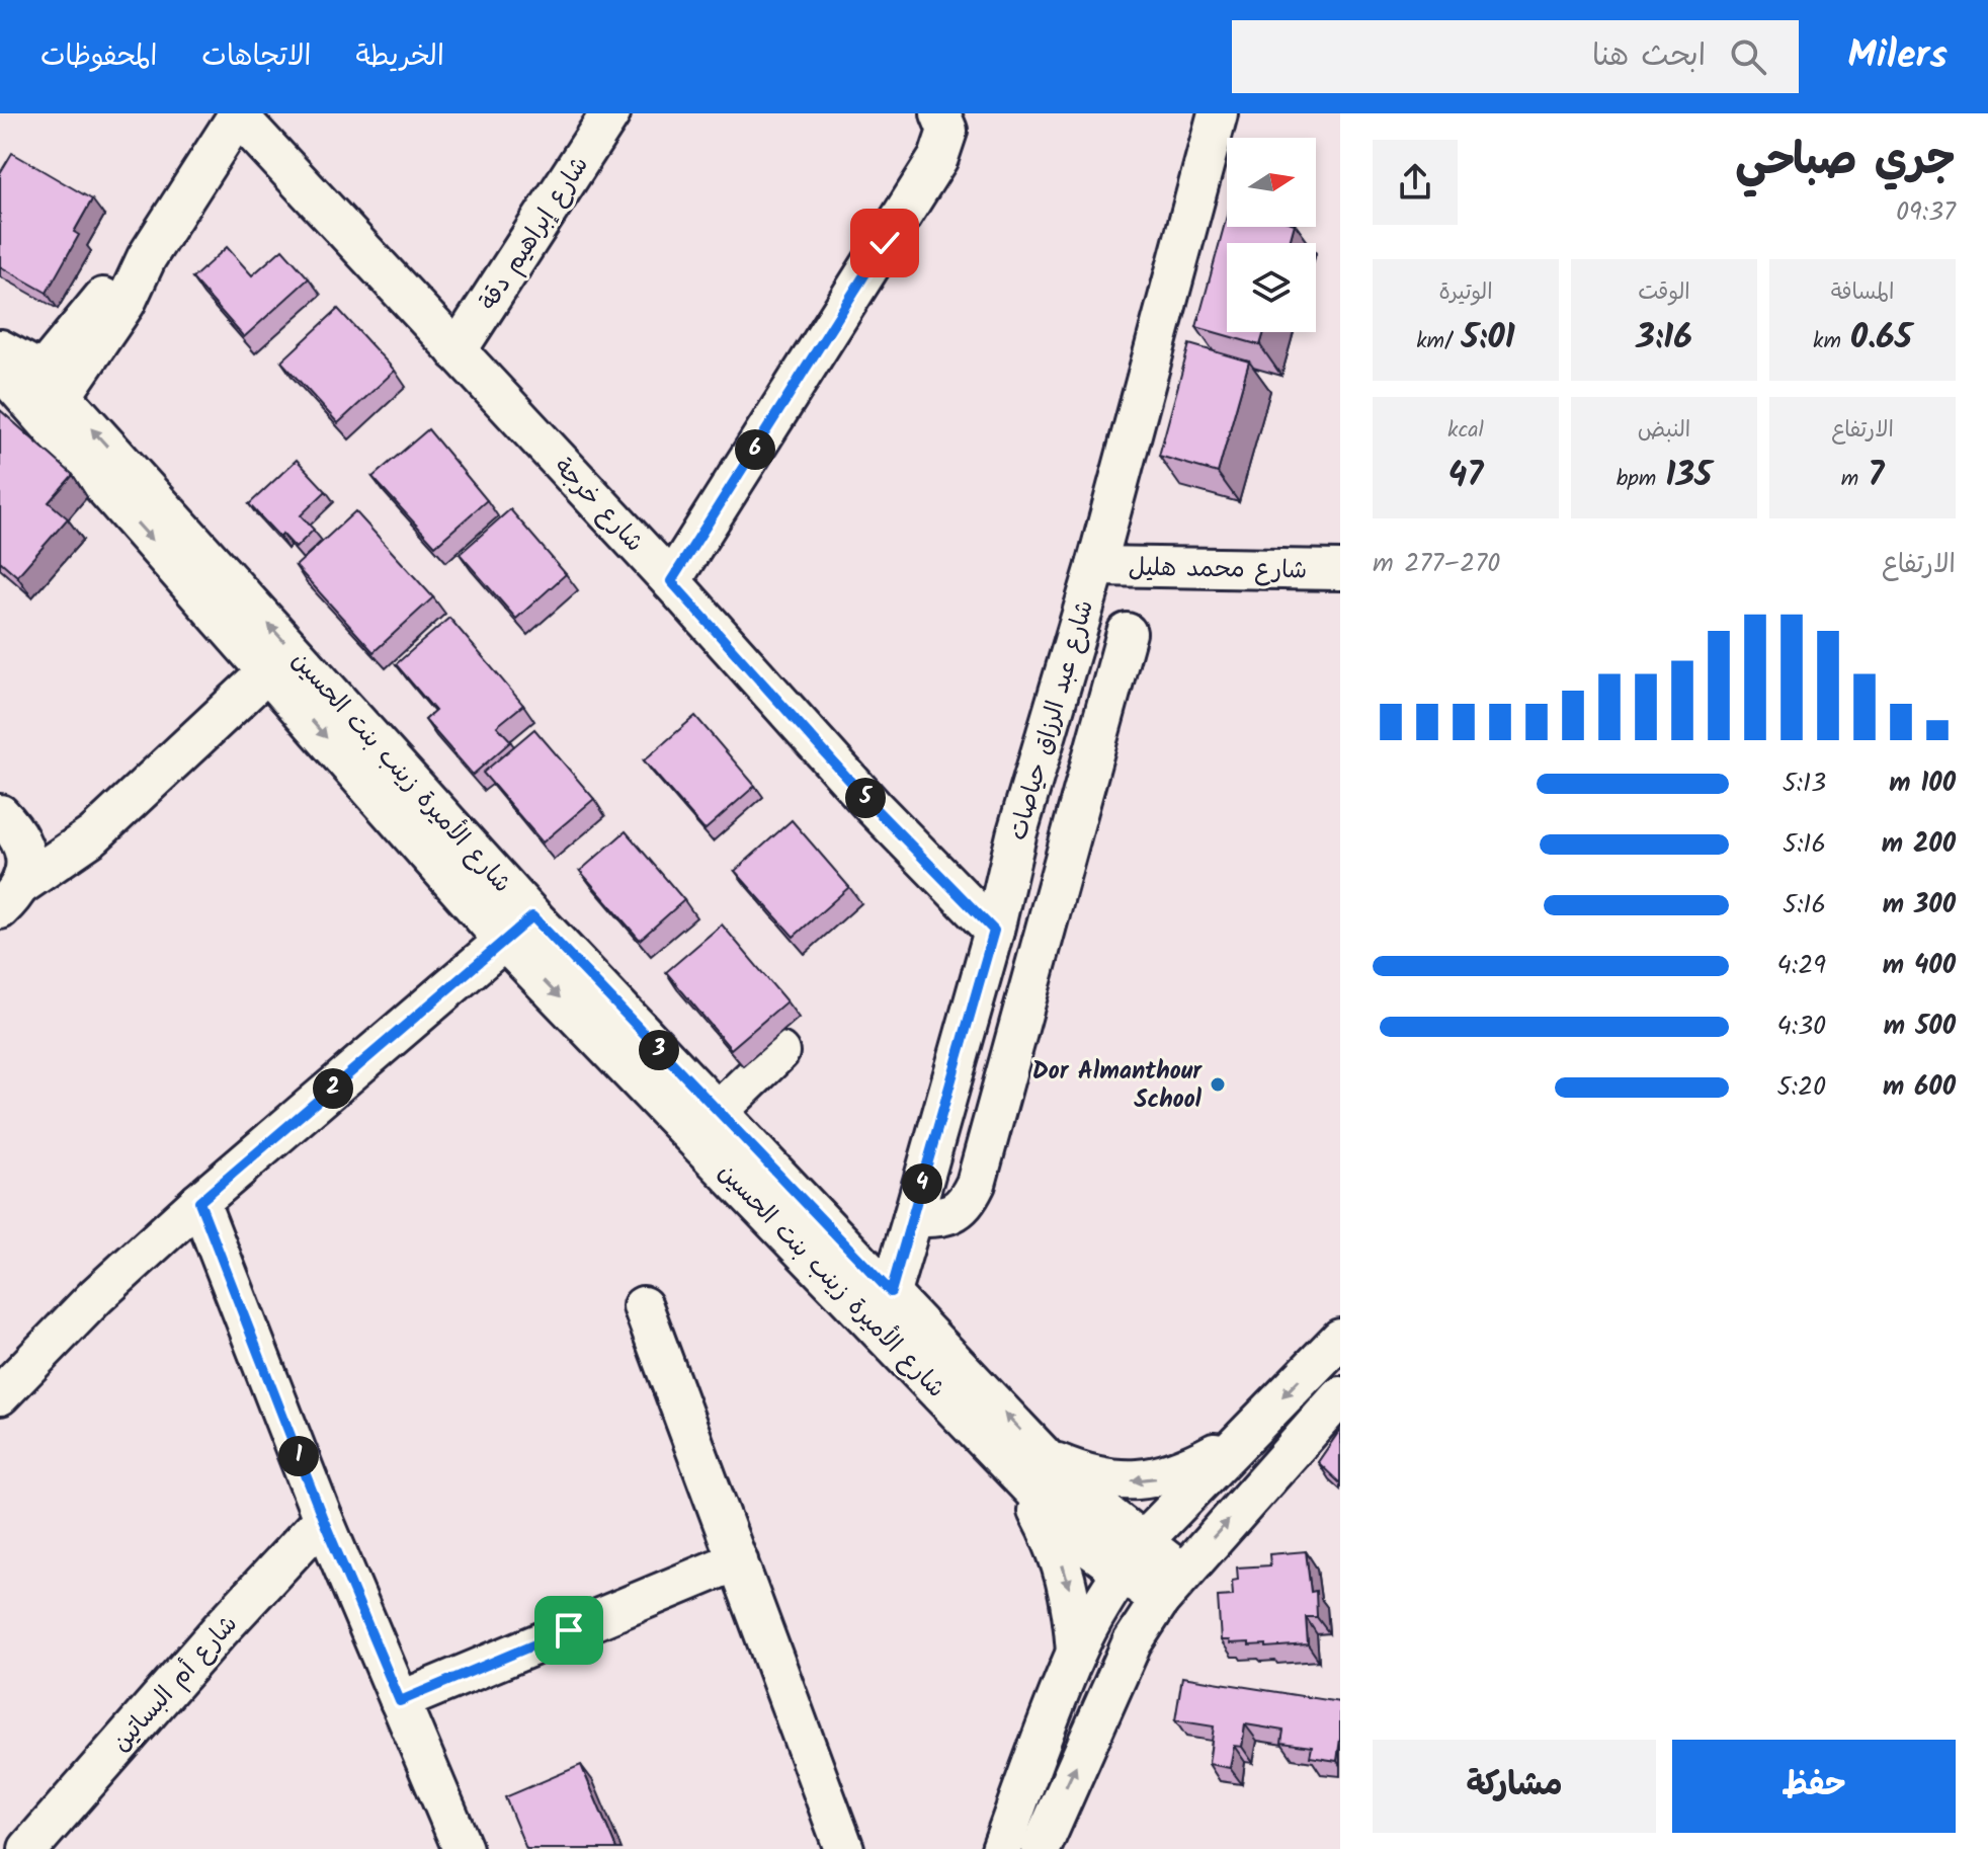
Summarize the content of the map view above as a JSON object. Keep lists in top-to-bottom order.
{
  "streets": {
    "street": [
      "شارع إبراهيم دقة",
      "شارع خرجة",
      "شارع محمد هليل",
      "شارع عبد الرزاق حياصات",
      "شارع الأميرة زينب بنت الحسين",
      "شارع أم البساتين"
    ]
  },
  "crossings": [
    ["شارع إبراهيم دقة", "شارع خرجة"],
    ["شارع خرجة", "شارع عبد الرزاق حياصات"],
    ["شارع محمد هليل", "شارع عبد الرزاق حياصات"],
    ["شارع عبد الرزاق حياصات", "شارع الأميرة زينب بنت الحسين"]
  ],
  "places": ["Dor Almanthour School"],
  "north": "right",
  "page": {
    "header": "Milers",
    "search": "ابحث هنا",
    "nav": ["الخريطة", "الاتجاهات", "المحفوظات"],
    "heading": ["جري صباحي", "09:37"],
    "stats": [
      ["المسافة", "0.65 km"],
      ["الوقت", "3:16"],
      ["الوتيرة", "5:01 /km"],
      ["الارتفاع", "7 m"],
      ["النبض", "135 bpm"],
      ["kcal", "47"]
    ],
    "pins": [
      "6",
      "5",
      "3",
      "2",
      "4",
      "1"
    ],
    "chart": ["الارتفاع", "270–277 m"],
    "list": [
      {
        "name": "100 m",
        "note": "5:13"
      },
      {
        "name": "200 m",
        "note": "5:16"
      },
      {
        "name": "300 m",
        "note": "5:16"
      },
      {
        "name": "400 m",
        "note": "4:29"
      },
      {
        "name": "500 m",
        "note": "4:30"
      },
      {
        "name": "600 m",
        "note": "5:20"
      }
    ],
    "buttons": ["حفظ", "مشاركة"]
  }
}
